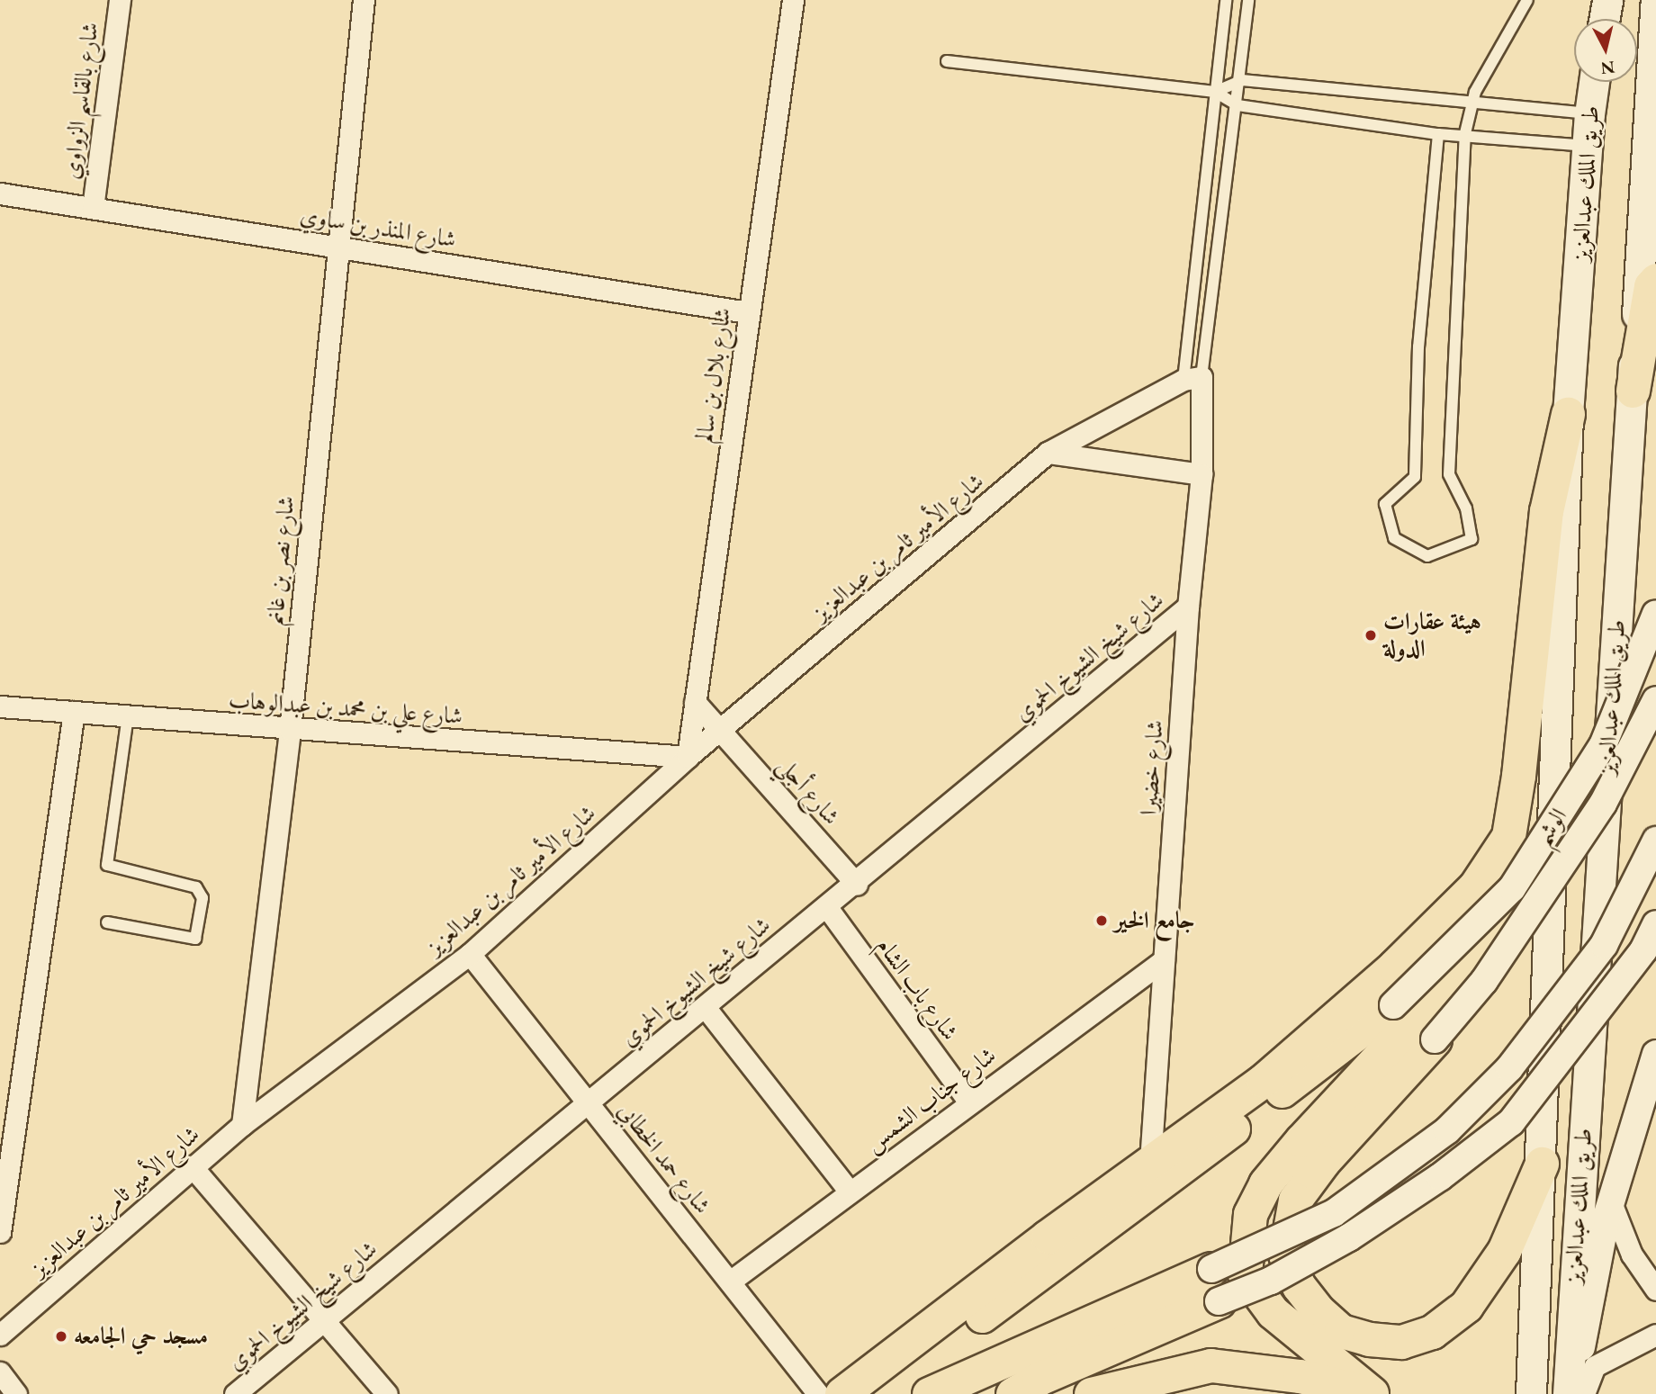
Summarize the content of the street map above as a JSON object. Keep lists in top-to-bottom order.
{
  "streets": {
    "main road": ["طريق الملك عبدالعزيز"],
    "street": [
      "شارع بالقاسم الزواوي",
      "شارع المنذر بن ساوي",
      "شارع بلال بن سالم",
      "شارع الأمير ثامر بن عبدالعزيز",
      "شارع نصر بن غانم",
      "شارع شيخ الشيوخ الحموي",
      "شارع علي بن محمد بن عبدالوهاب",
      "شارع خضيرا",
      "شارع أجلي",
      "الوشم",
      "شارع باب الشام",
      "شارع جناب الشمس",
      "شارع حمد الخطابي"
    ]
  },
  "crossings": [
    ["شارع بالقاسم الزواوي", "شارع المنذر بن ساوي"],
    ["شارع المنذر بن ساوي", "شارع بلال بن سالم"],
    ["شارع المنذر بن ساوي", "شارع نصر بن غانم"],
    ["شارع بلال بن سالم", "شارع الأمير ثامر بن عبدالعزيز"],
    ["شارع بلال بن سالم", "شارع علي بن محمد بن عبدالوهاب"],
    ["شارع بلال بن سالم", "شارع أجلي"],
    ["شارع الأمير ثامر بن عبدالعزيز", "شارع نصر بن غانم"],
    ["شارع الأمير ثامر بن عبدالعزيز", "شارع علي بن محمد بن عبدالوهاب"],
    ["شارع الأمير ثامر بن عبدالعزيز", "شارع خضيرا"],
    ["شارع الأمير ثامر بن عبدالعزيز", "شارع أجلي"],
    ["شارع الأمير ثامر بن عبدالعزيز", "شارع حمد الخطابي"],
    ["شارع نصر بن غانم", "شارع علي بن محمد بن عبدالوهاب"],
    ["شارع شيخ الشيوخ الحموي", "شارع خضيرا"],
    ["شارع شيخ الشيوخ الحموي", "شارع أجلي"],
    ["شارع شيخ الشيوخ الحموي", "شارع باب الشام"],
    ["شارع شيخ الشيوخ الحموي", "شارع حمد الخطابي"],
    ["شارع خضيرا", "شارع جناب الشمس"],
    ["شارع باب الشام", "شارع جناب الشمس"],
    ["شارع جناب الشمس", "شارع حمد الخطابي"]
  ],
  "places": ["هيئة عقارات الدولة", "جامع الخير", "مسجد حي الجامعه"],
  "north": "bottom"
}
